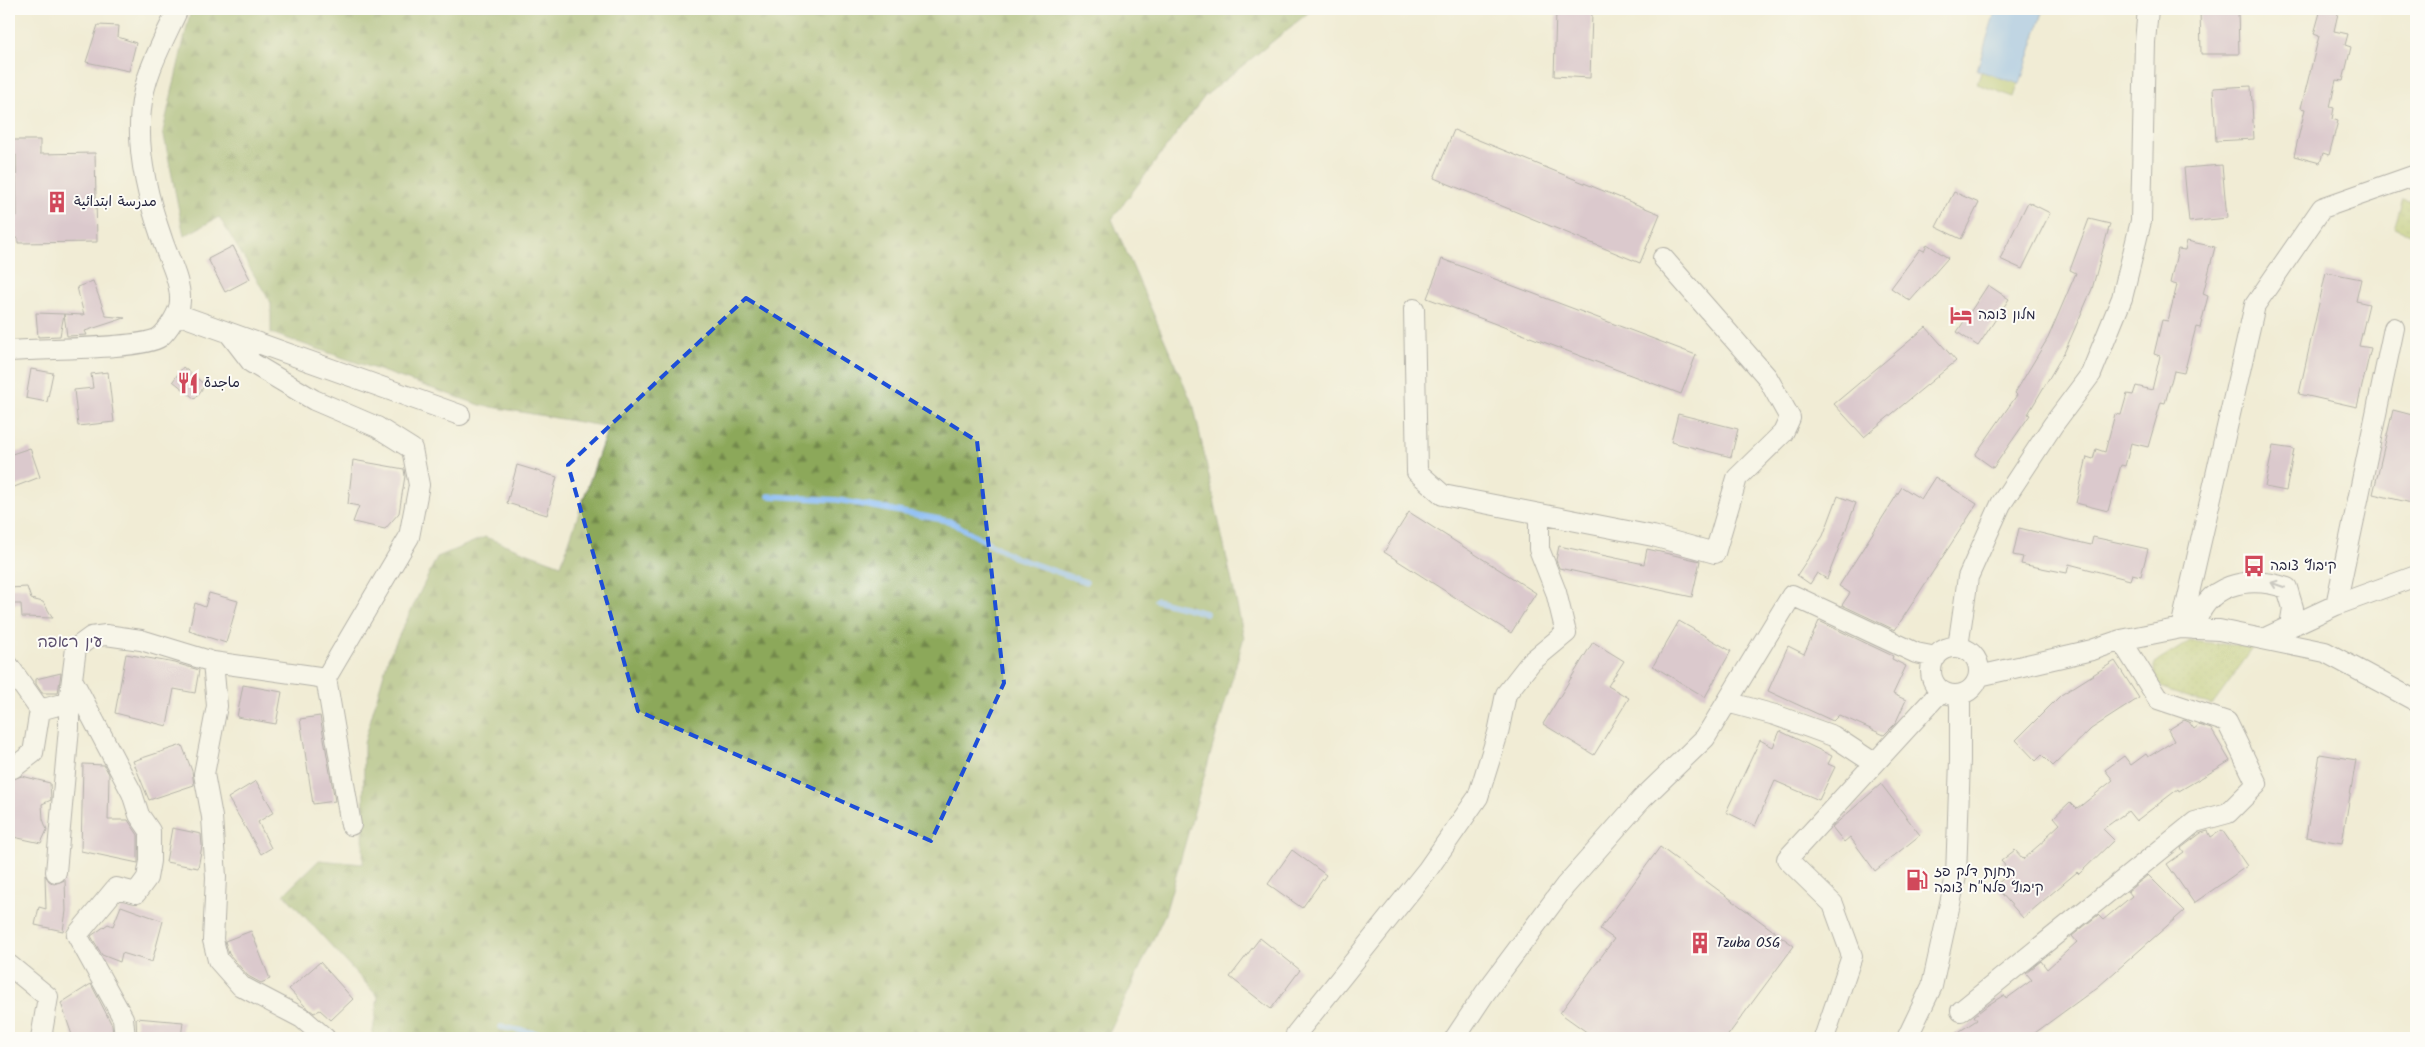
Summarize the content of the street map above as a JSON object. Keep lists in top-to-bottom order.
{
  "districts": ["עין ראפה"],
  "places": {
    "building": ["مدرسة ابتدائية", "Tzuba OSG"],
    "hotel": ["מלון צובה"],
    "restaurant": ["ماجدة"],
    "bus stop": ["קיבוץ צובה"],
    "fuel station": ["תחנת דלק פז קיבוץ פלמ\"ח צובה"]
  }
}
